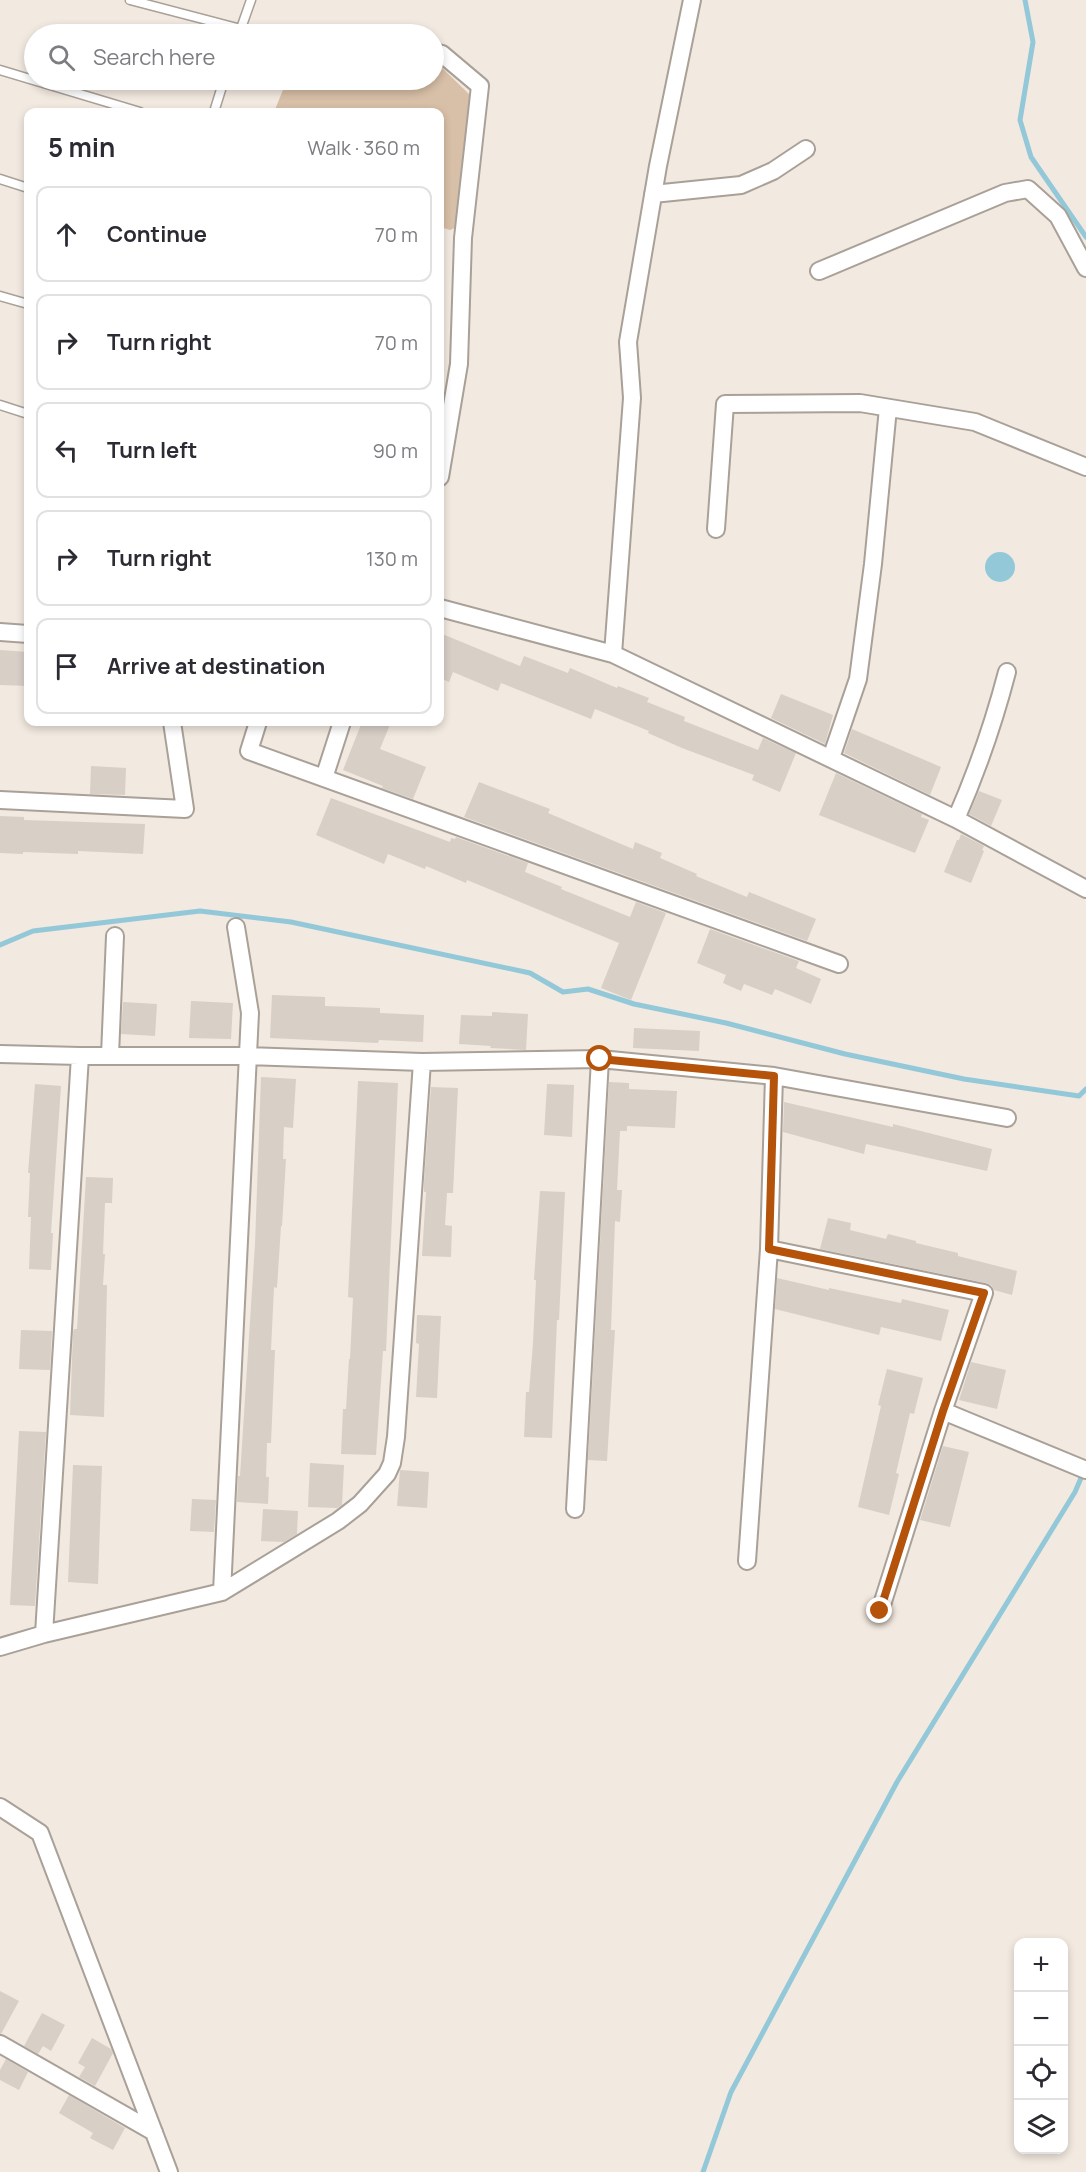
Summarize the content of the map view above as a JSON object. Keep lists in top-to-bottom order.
{
  "page": {
    "search": "Search here",
    "heading": ["5 min", "Walk · 360 m"],
    "list": [
      ["Continue", "70 m"],
      ["Turn right", "70 m"],
      ["Turn left", "90 m"],
      ["Turn right", "130 m"],
      "Arrive at destination"
    ],
    "map_buttons": ["+", "−"]
  }
}
